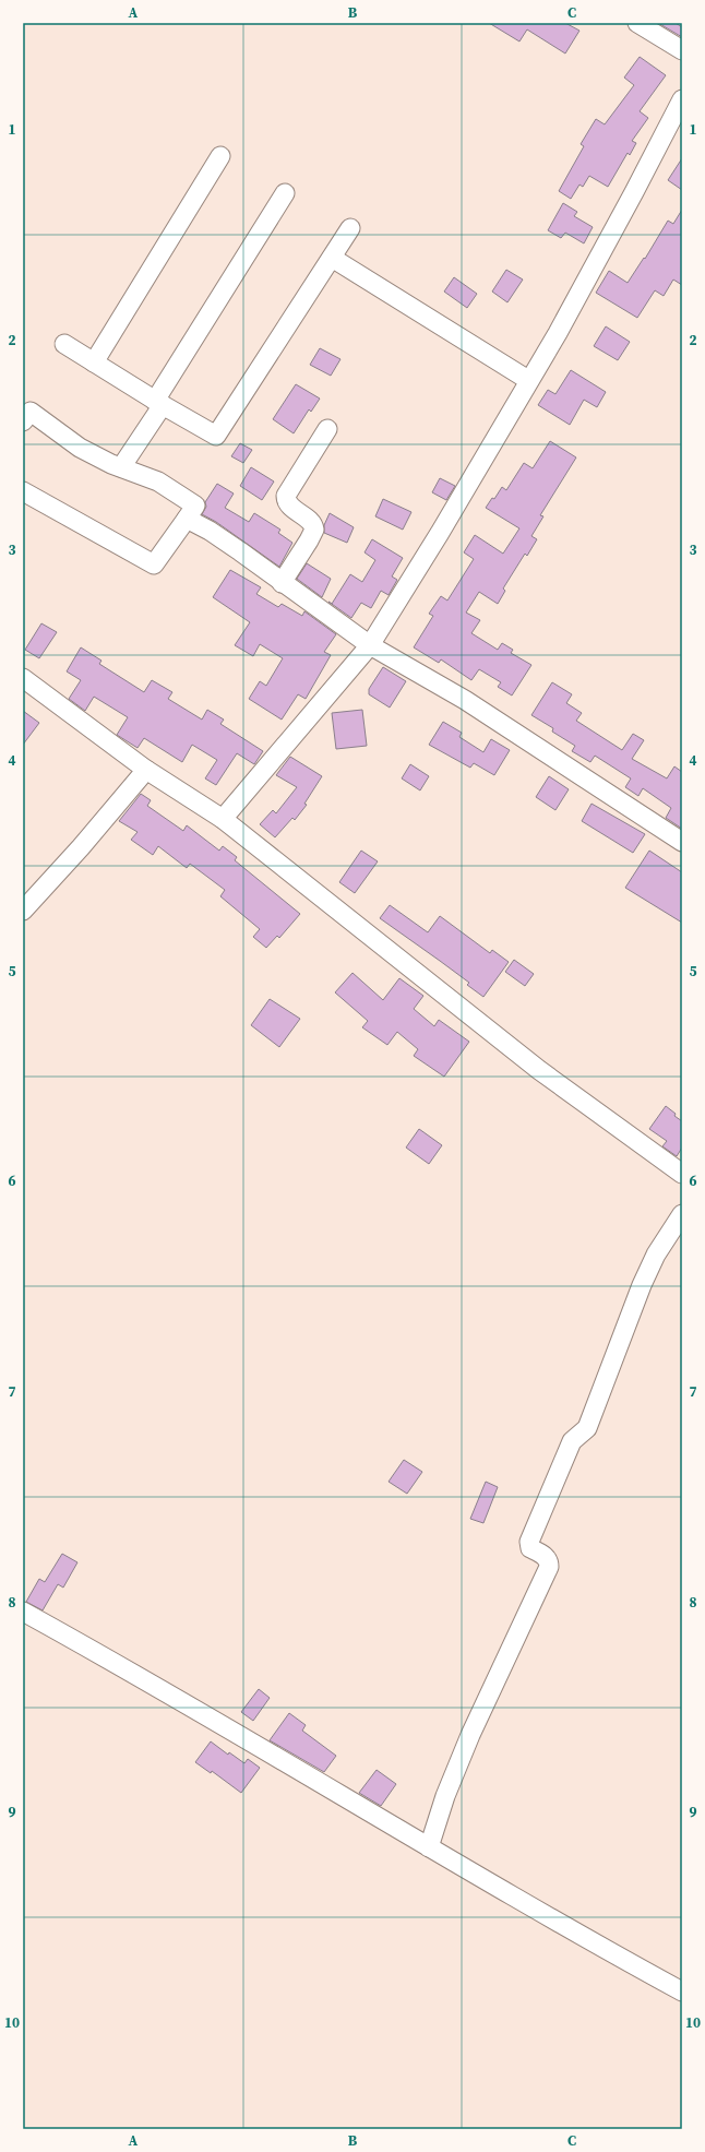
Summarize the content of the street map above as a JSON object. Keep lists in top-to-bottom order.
{
  "grid": {
    "columns": ["A", "B", "C"],
    "rows": [
      "1",
      "2",
      "3",
      "4",
      "5",
      "6",
      "7",
      "8",
      "9",
      "10"
    ]
  }
}
